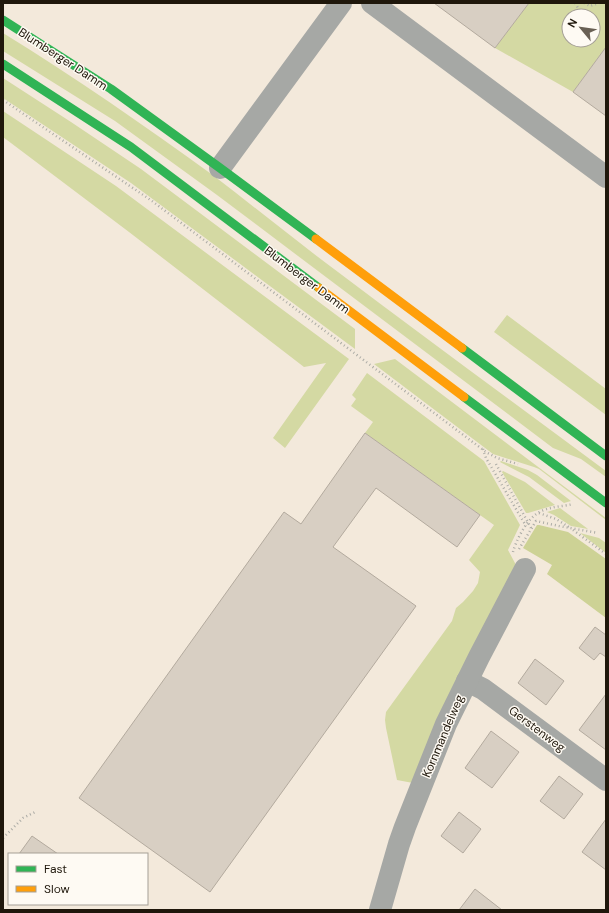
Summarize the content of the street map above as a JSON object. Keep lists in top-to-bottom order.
{
  "streets": {
    "main road": ["Blumberger Damm"],
    "street": ["Gerstenweg", "Kornmandelweg"]
  },
  "crossings": [
    ["Gerstenweg", "Kornmandelweg"]
  ],
  "legend": ["Fast", "Slow"],
  "north": "top left"
}
